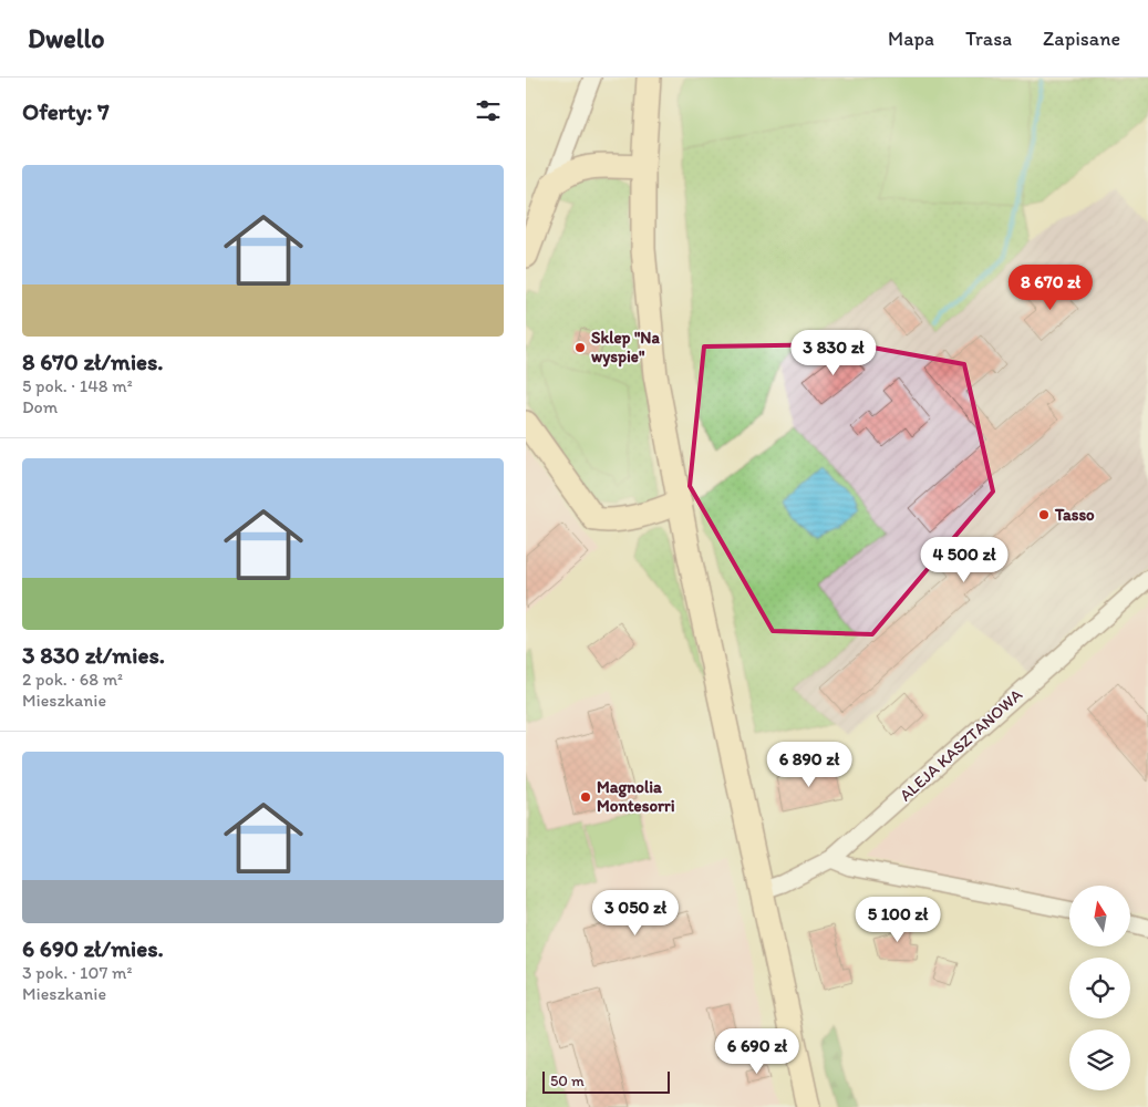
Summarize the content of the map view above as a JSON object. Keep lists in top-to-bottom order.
{
  "streets": {
    "street": ["ALEJA KASZTANOWA"]
  },
  "places": ["Sklep \"Na wyspie\"", "Tasso", "Magnolia Montesorri"],
  "scale_bar": "50 m",
  "north": "top",
  "page": {
    "header": "Dwello",
    "nav": ["Mapa", "Trasa", "Zapisane"],
    "heading": "Oferty: 7",
    "list": [
      {
        "name": "8 670 zł/mies.",
        "note": "5 pok. · 148 m² · Dom"
      },
      {
        "name": "3 830 zł/mies.",
        "note": "2 pok. · 68 m² · Mieszkanie"
      },
      {
        "name": "6 690 zł/mies.",
        "note": "3 pok. · 107 m² · Mieszkanie"
      }
    ],
    "price": [
      "8 670 zł",
      "3 830 zł",
      "4 500 zł",
      "6 890 zł",
      "3 050 zł",
      "5 100 zł",
      "6 690 zł"
    ],
    "scale": "50 m"
  }
}
